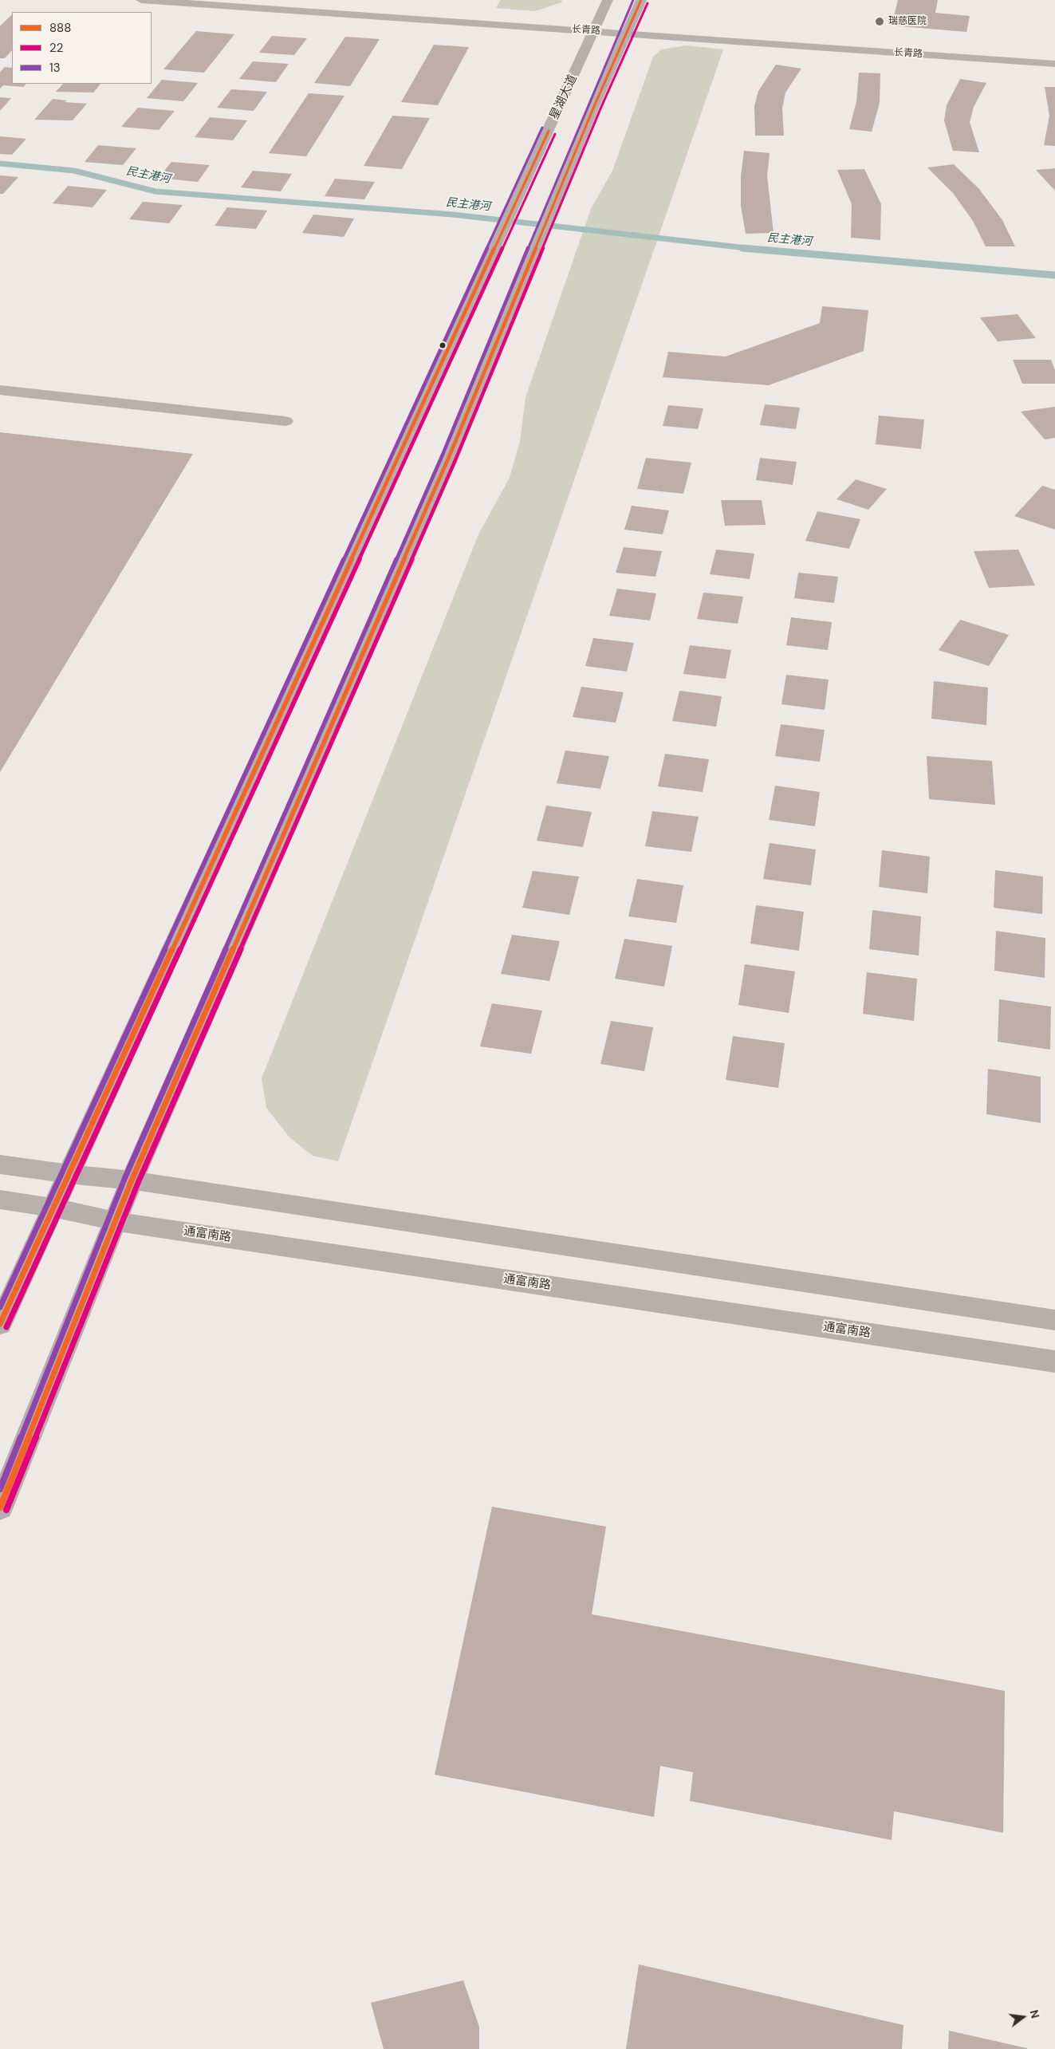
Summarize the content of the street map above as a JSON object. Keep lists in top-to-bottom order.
{
  "streets": {
    "main road": ["星湖大道", "通富南路"],
    "street": ["长青路"]
  },
  "crossings": [
    ["长青路", "星湖大道"],
    ["星湖大道", "通富南路"]
  ],
  "water": ["民主港河"],
  "places": ["瑞慈医院"],
  "lines": ["transit line 888", "transit line 13", "transit line 22"],
  "legend": ["888", "22", "13"],
  "north": "right"
}
